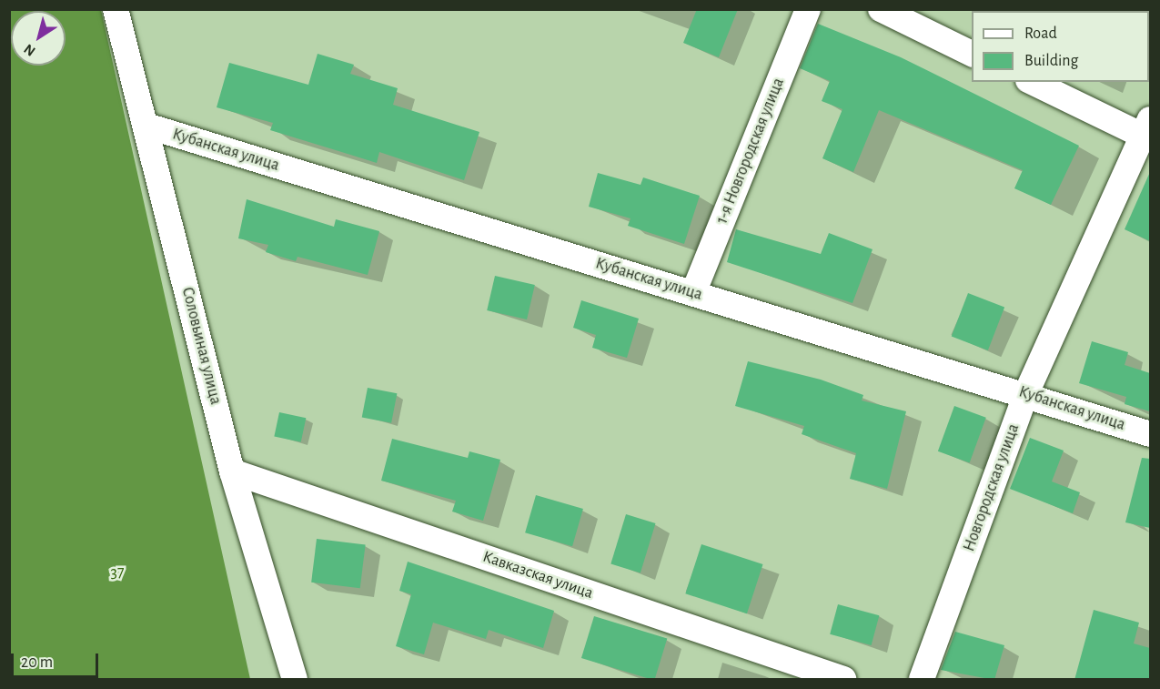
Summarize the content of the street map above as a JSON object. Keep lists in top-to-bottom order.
{
  "streets": {
    "street": [
      "Кубанская улица",
      "1-я Новгородская улица",
      "Соловьиная улица",
      "Новгородская улица",
      "Кавказская улица"
    ]
  },
  "crossings": [
    ["Кубанская улица", "1-я Новгородская улица"],
    ["Кубанская улица", "Соловьиная улица"],
    ["Кубанская улица", "Новгородская улица"],
    ["Соловьиная улица", "Кавказская улица"]
  ],
  "parks": ["37"],
  "legend": ["Road", "Building"],
  "scale_bar": "20 m",
  "north": "bottom left"
}
